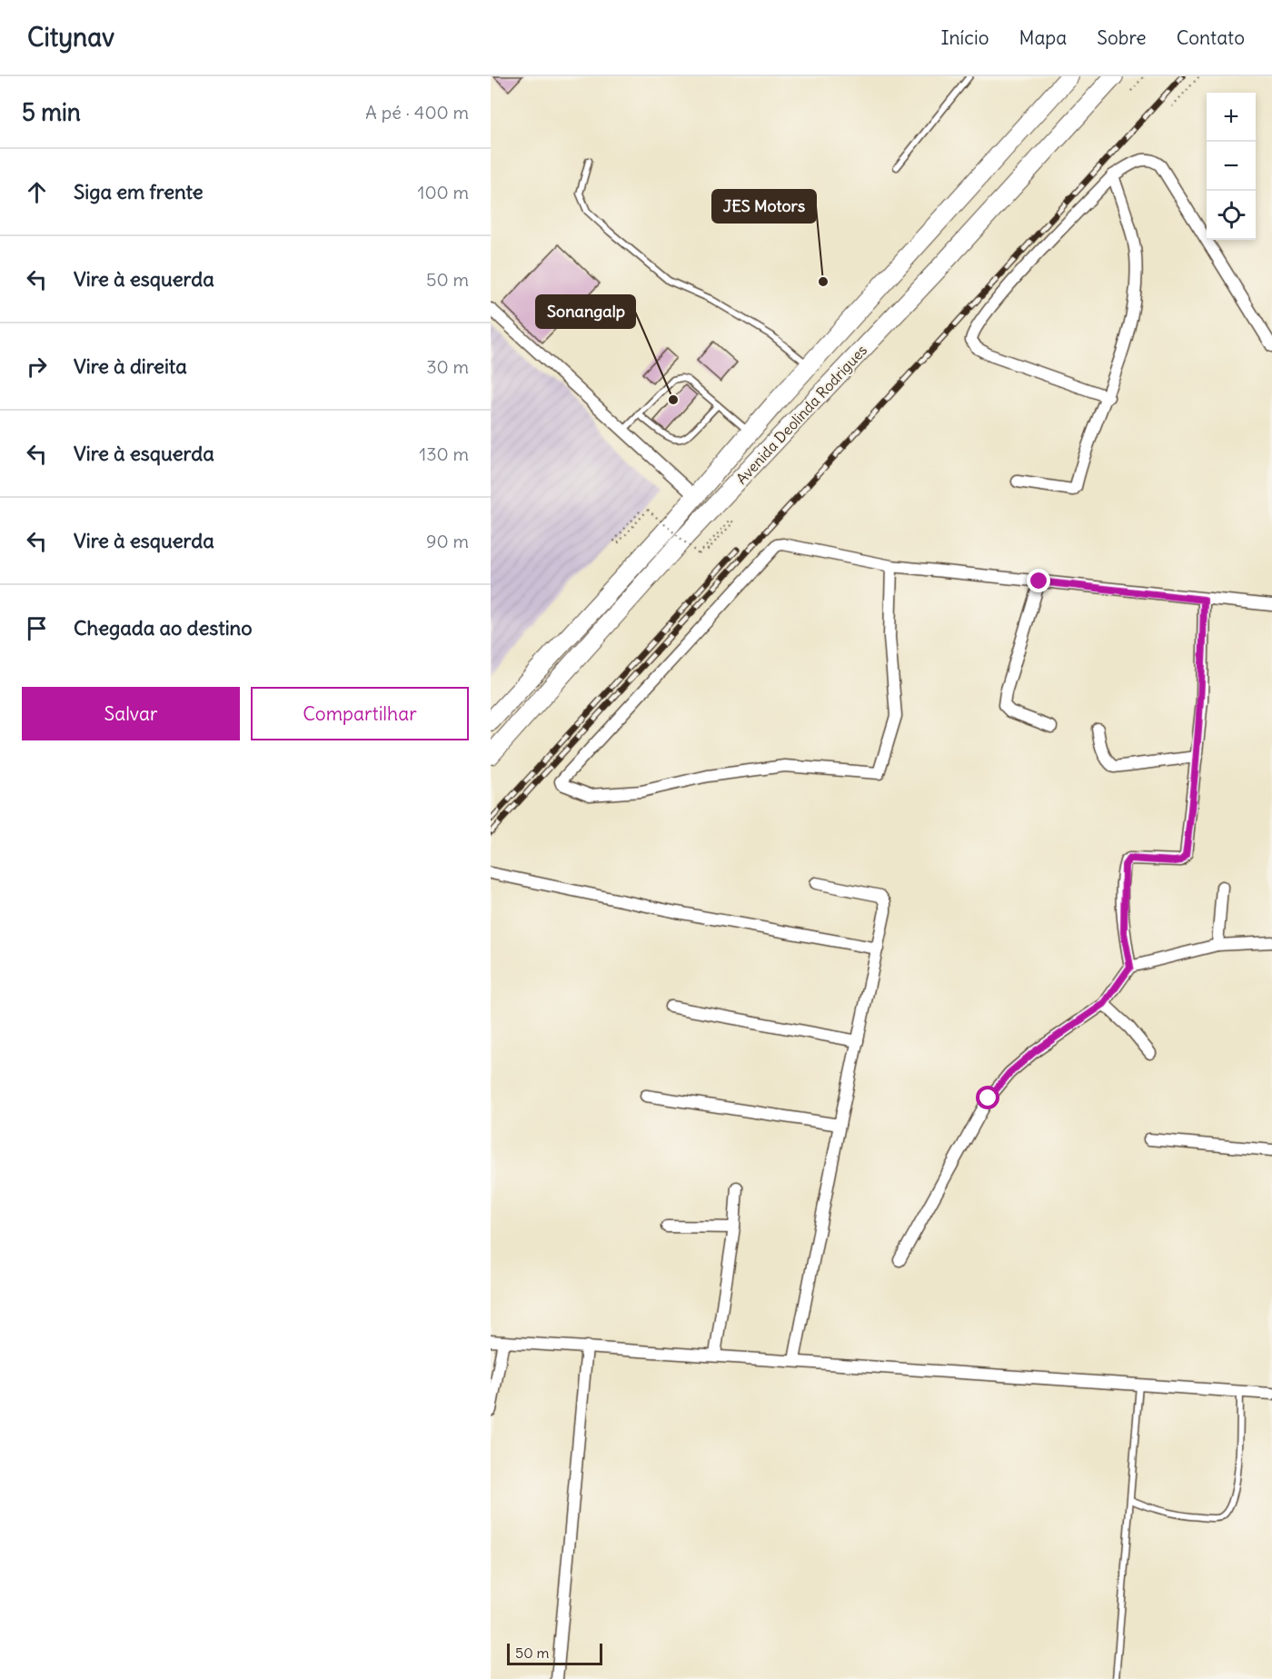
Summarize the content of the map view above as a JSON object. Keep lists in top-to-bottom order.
{
  "streets": {
    "highway": ["Avenida Deolinda Rodrigues"]
  },
  "places": ["JES Motors", "Sonangalp"],
  "scale_bar": "50 m",
  "page": {
    "header": "Citynav",
    "nav": [
      "Início",
      "Mapa",
      "Sobre",
      "Contato"
    ],
    "heading": ["5 min", "A pé · 400 m"],
    "map_buttons": ["+", "−"],
    "list": [
      ["Siga em frente", "100 m"],
      ["Vire à esquerda", "50 m"],
      ["Vire à direita", "30 m"],
      ["Vire à esquerda", "130 m"],
      ["Vire à esquerda", "90 m"],
      "Chegada ao destino"
    ],
    "buttons": ["Salvar", "Compartilhar"],
    "scale": "50 m"
  }
}
